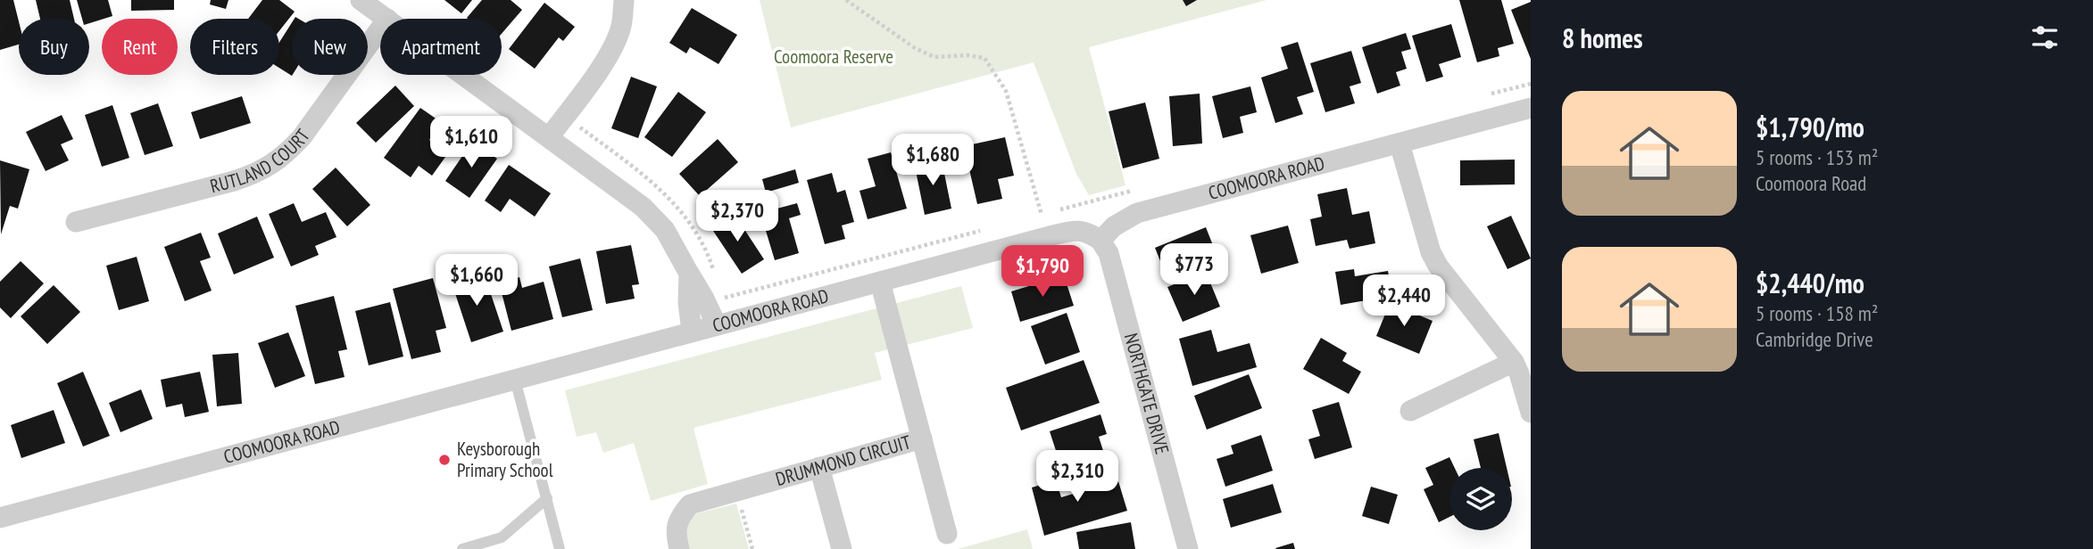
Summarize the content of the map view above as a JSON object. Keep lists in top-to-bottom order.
{
  "streets": {
    "street": [
      "RUTLAND COURT",
      "COOMOORA ROAD",
      "NORTHGATE DRIVE",
      "DRUMMOND CIRCUIT"
    ]
  },
  "crossings": [
    ["COOMOORA ROAD", "NORTHGATE DRIVE"],
    ["COOMOORA ROAD", "DRUMMOND CIRCUIT"]
  ],
  "parks": ["Coomoora Reserve"],
  "places": ["Keysborough Primary School"],
  "page": {
    "heading": "8 homes",
    "chip": [
      "Buy",
      "Rent",
      "Filters",
      "New",
      "Apartment"
    ],
    "list": [
      {
        "name": "$1,790/mo",
        "note": "5 rooms · 153 m² · Coomoora Road"
      },
      {
        "name": "$2,440/mo",
        "note": "5 rooms · 158 m² · Cambridge Drive"
      }
    ],
    "price": [
      "$1,610",
      "$1,680",
      "$2,370",
      "$773",
      "$1,790",
      "$1,660",
      "$2,440",
      "$2,310"
    ]
  }
}
